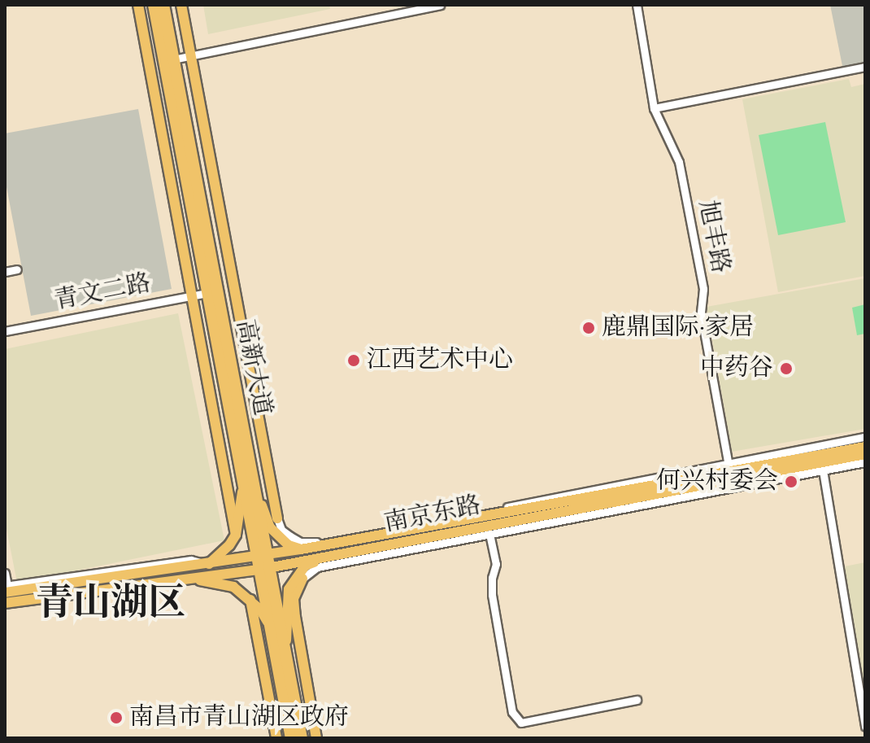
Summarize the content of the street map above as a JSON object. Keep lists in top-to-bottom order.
{
  "streets": {
    "highway": ["高新大道"],
    "main road": ["南京东路"],
    "street": ["旭丰路", "青文二路"]
  },
  "crossings": [
    ["旭丰路", "南京东路"],
    ["青文二路", "高新大道"],
    ["高新大道", "南京东路"]
  ],
  "districts": ["青山湖区"],
  "places": [
    "鹿鼎国际·家居",
    "江西艺术中心",
    "中药谷",
    "何兴村委会",
    "南昌市青山湖区政府"
  ]
}
